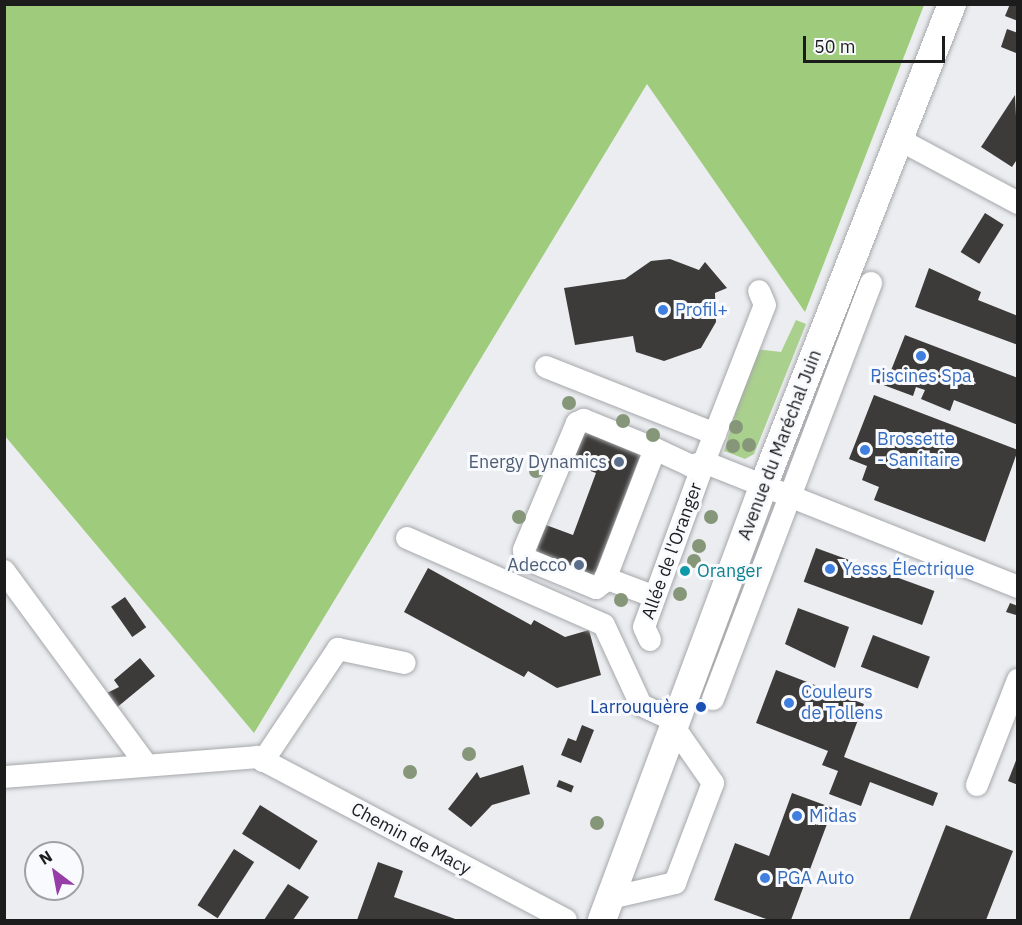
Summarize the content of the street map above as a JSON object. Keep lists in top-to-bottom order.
{
  "streets": {
    "main road": ["Avenue du Maréchal Juin"],
    "street": ["Allée de l'Oranger", "Chemin de Macy"]
  },
  "crossings": [
    ["Avenue du Maréchal Juin", "Allée de l'Oranger"]
  ],
  "places": [
    "Profil+",
    "Piscines Spa",
    "Brossette - Sanitaire",
    "Energy Dynamics",
    "Adecco",
    "Yesss Électrique",
    "Oranger",
    "Couleurs de Tollens",
    "Larrouquère",
    "Midas",
    "PGA Auto"
  ],
  "scale_bar": "50 m",
  "north": "top left"
}
